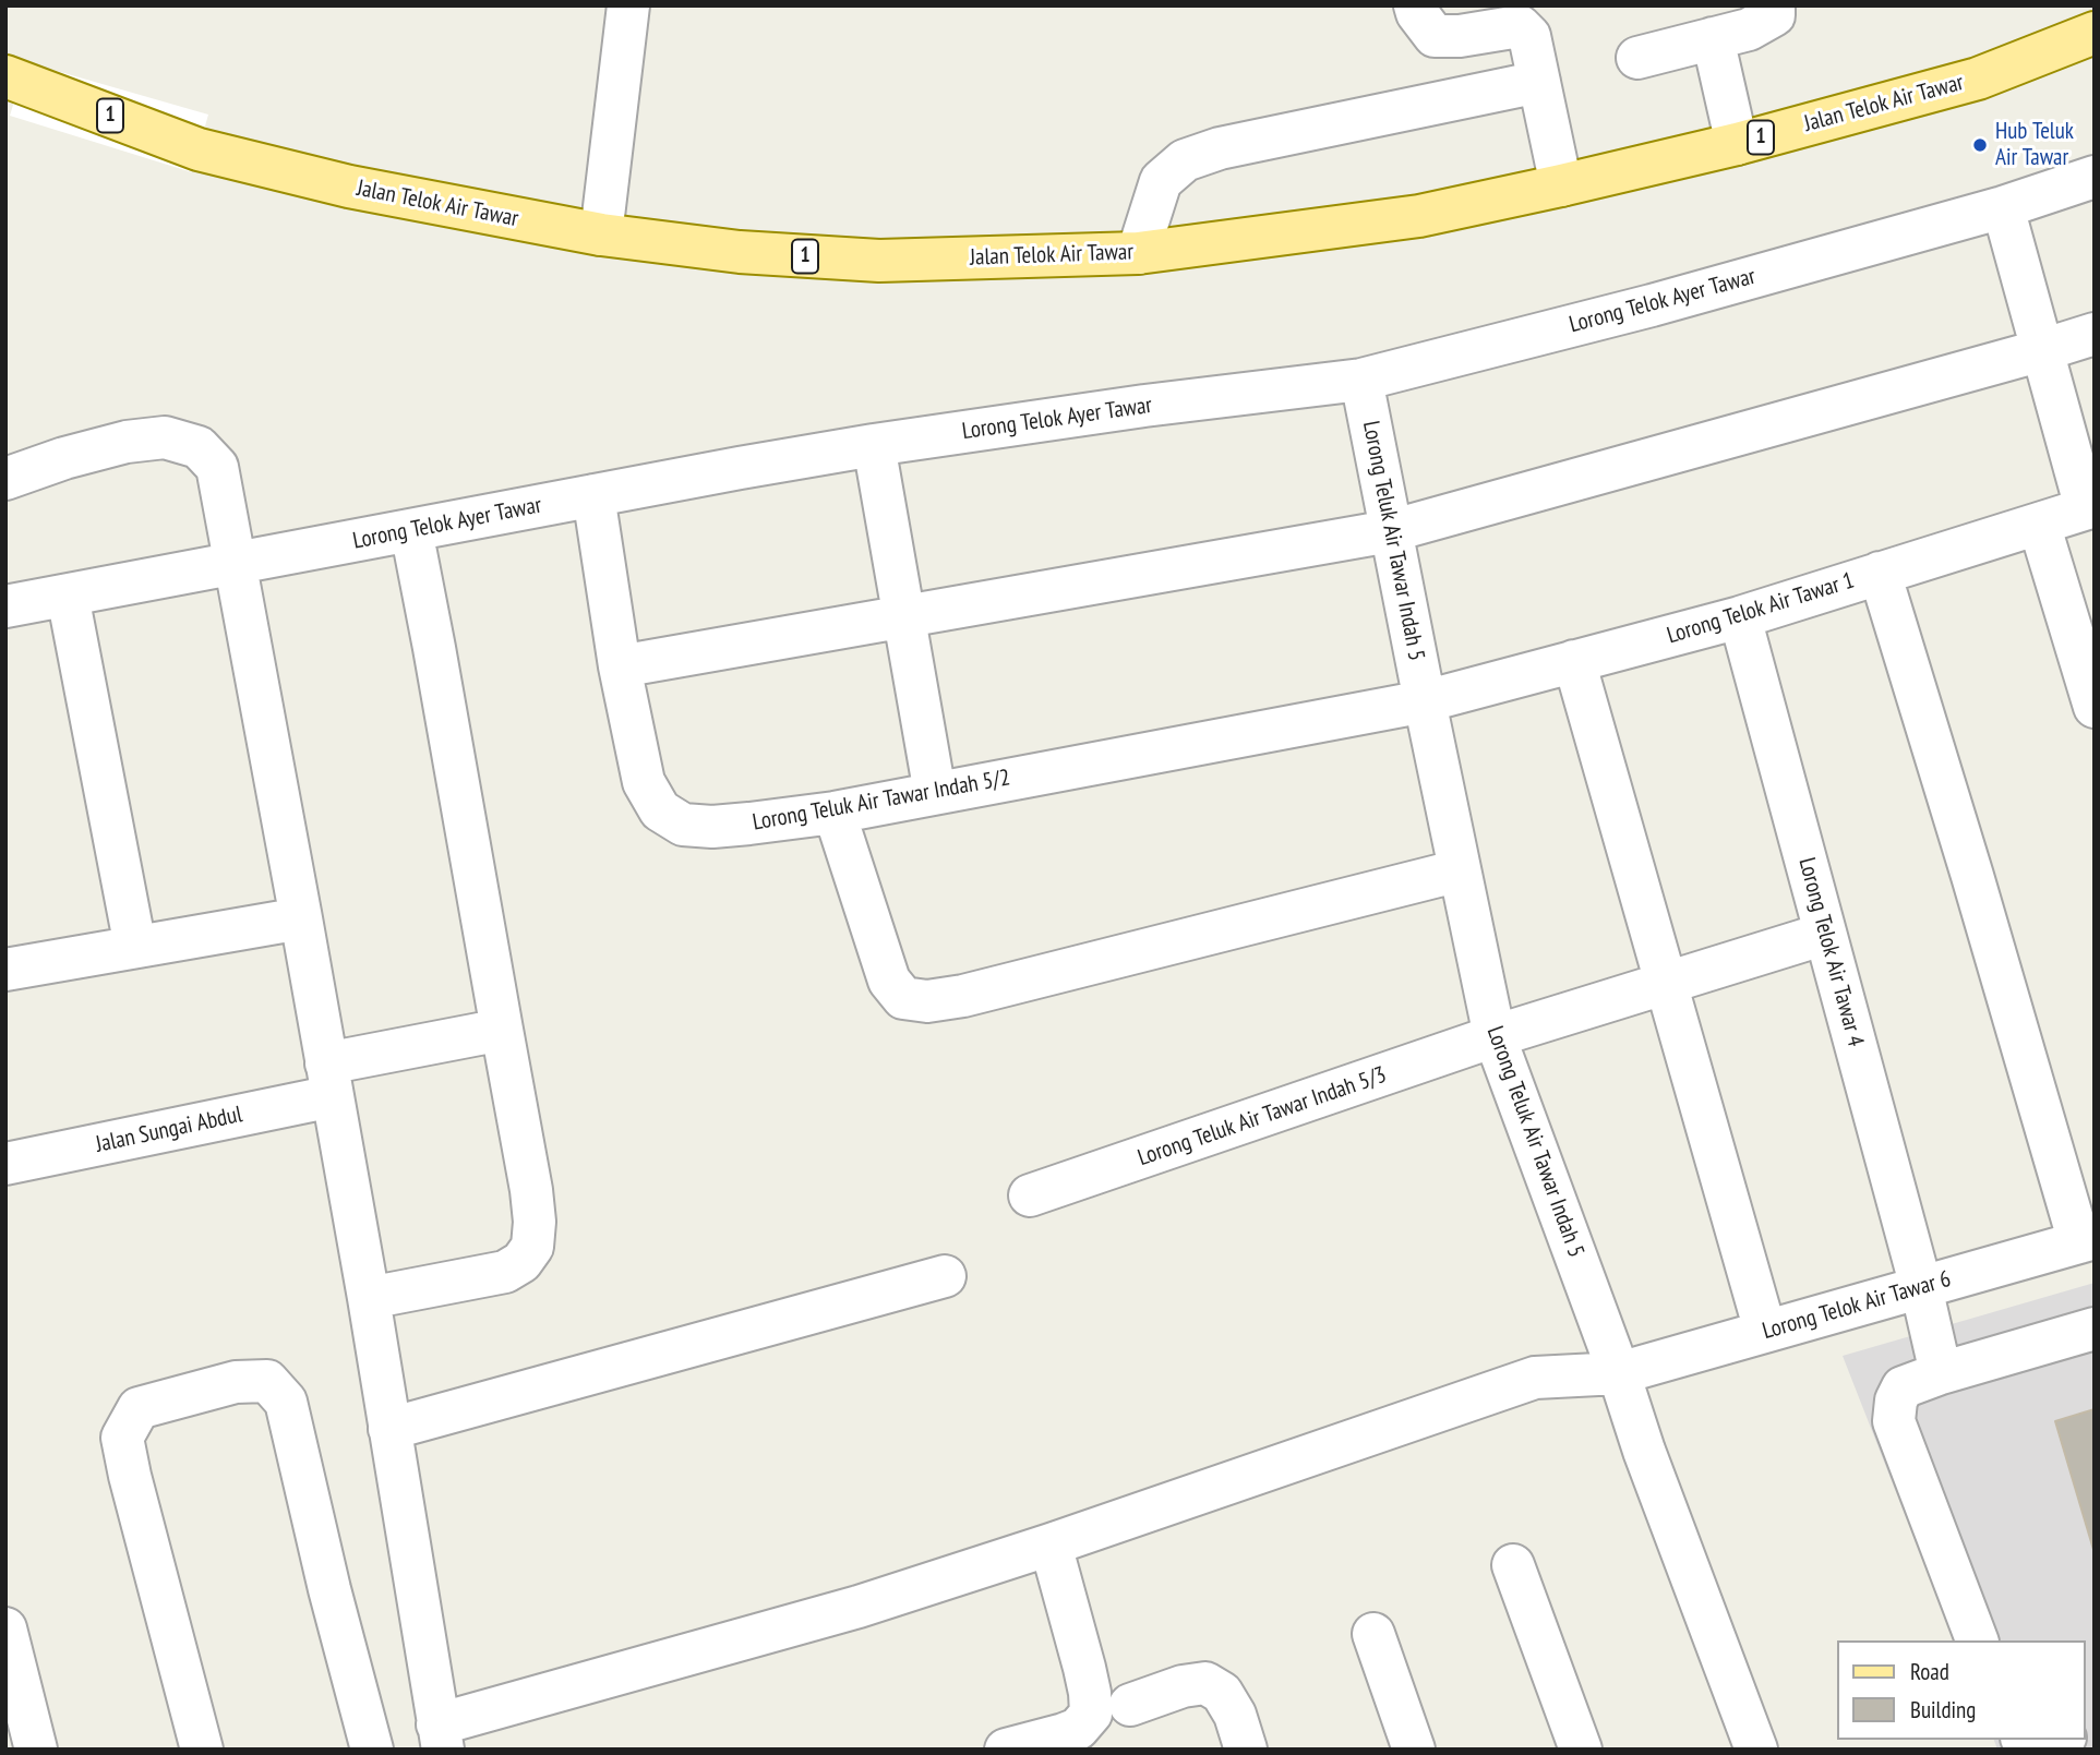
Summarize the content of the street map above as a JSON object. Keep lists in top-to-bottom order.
{
  "streets": {
    "main road": ["Jalan Telok Air Tawar", "1"],
    "street": [
      "Lorong Telok Ayer Tawar",
      "Lorong Teluk Air Tawar Indah 5",
      "Lorong Telok Air Tawar 1",
      "Lorong Teluk Air Tawar Indah 5/2",
      "Lorong Telok Air Tawar 4",
      "Lorong Teluk Air Tawar Indah 5/3",
      "Jalan Sungai Abdul",
      "Lorong Telok Air Tawar 6"
    ]
  },
  "crossings": [
    ["Lorong Telok Ayer Tawar", "Lorong Teluk Air Tawar Indah 5"],
    ["Lorong Telok Ayer Tawar", "Lorong Teluk Air Tawar Indah 5/2"],
    ["Lorong Teluk Air Tawar Indah 5", "Lorong Telok Air Tawar 1"],
    ["Lorong Teluk Air Tawar Indah 5", "Lorong Teluk Air Tawar Indah 5/2"],
    ["Lorong Teluk Air Tawar Indah 5", "Lorong Teluk Air Tawar Indah 5/3"],
    ["Lorong Teluk Air Tawar Indah 5", "Lorong Telok Air Tawar 6"],
    ["Lorong Telok Air Tawar 1", "Lorong Teluk Air Tawar Indah 5/2"],
    ["Lorong Telok Air Tawar 1", "Lorong Telok Air Tawar 4"],
    ["Lorong Telok Air Tawar 4", "Lorong Teluk Air Tawar Indah 5/3"],
    ["Lorong Telok Air Tawar 4", "Lorong Telok Air Tawar 6"]
  ],
  "places": ["Hub Teluk Air Tawar"],
  "legend": ["Road", "Building"]
}
